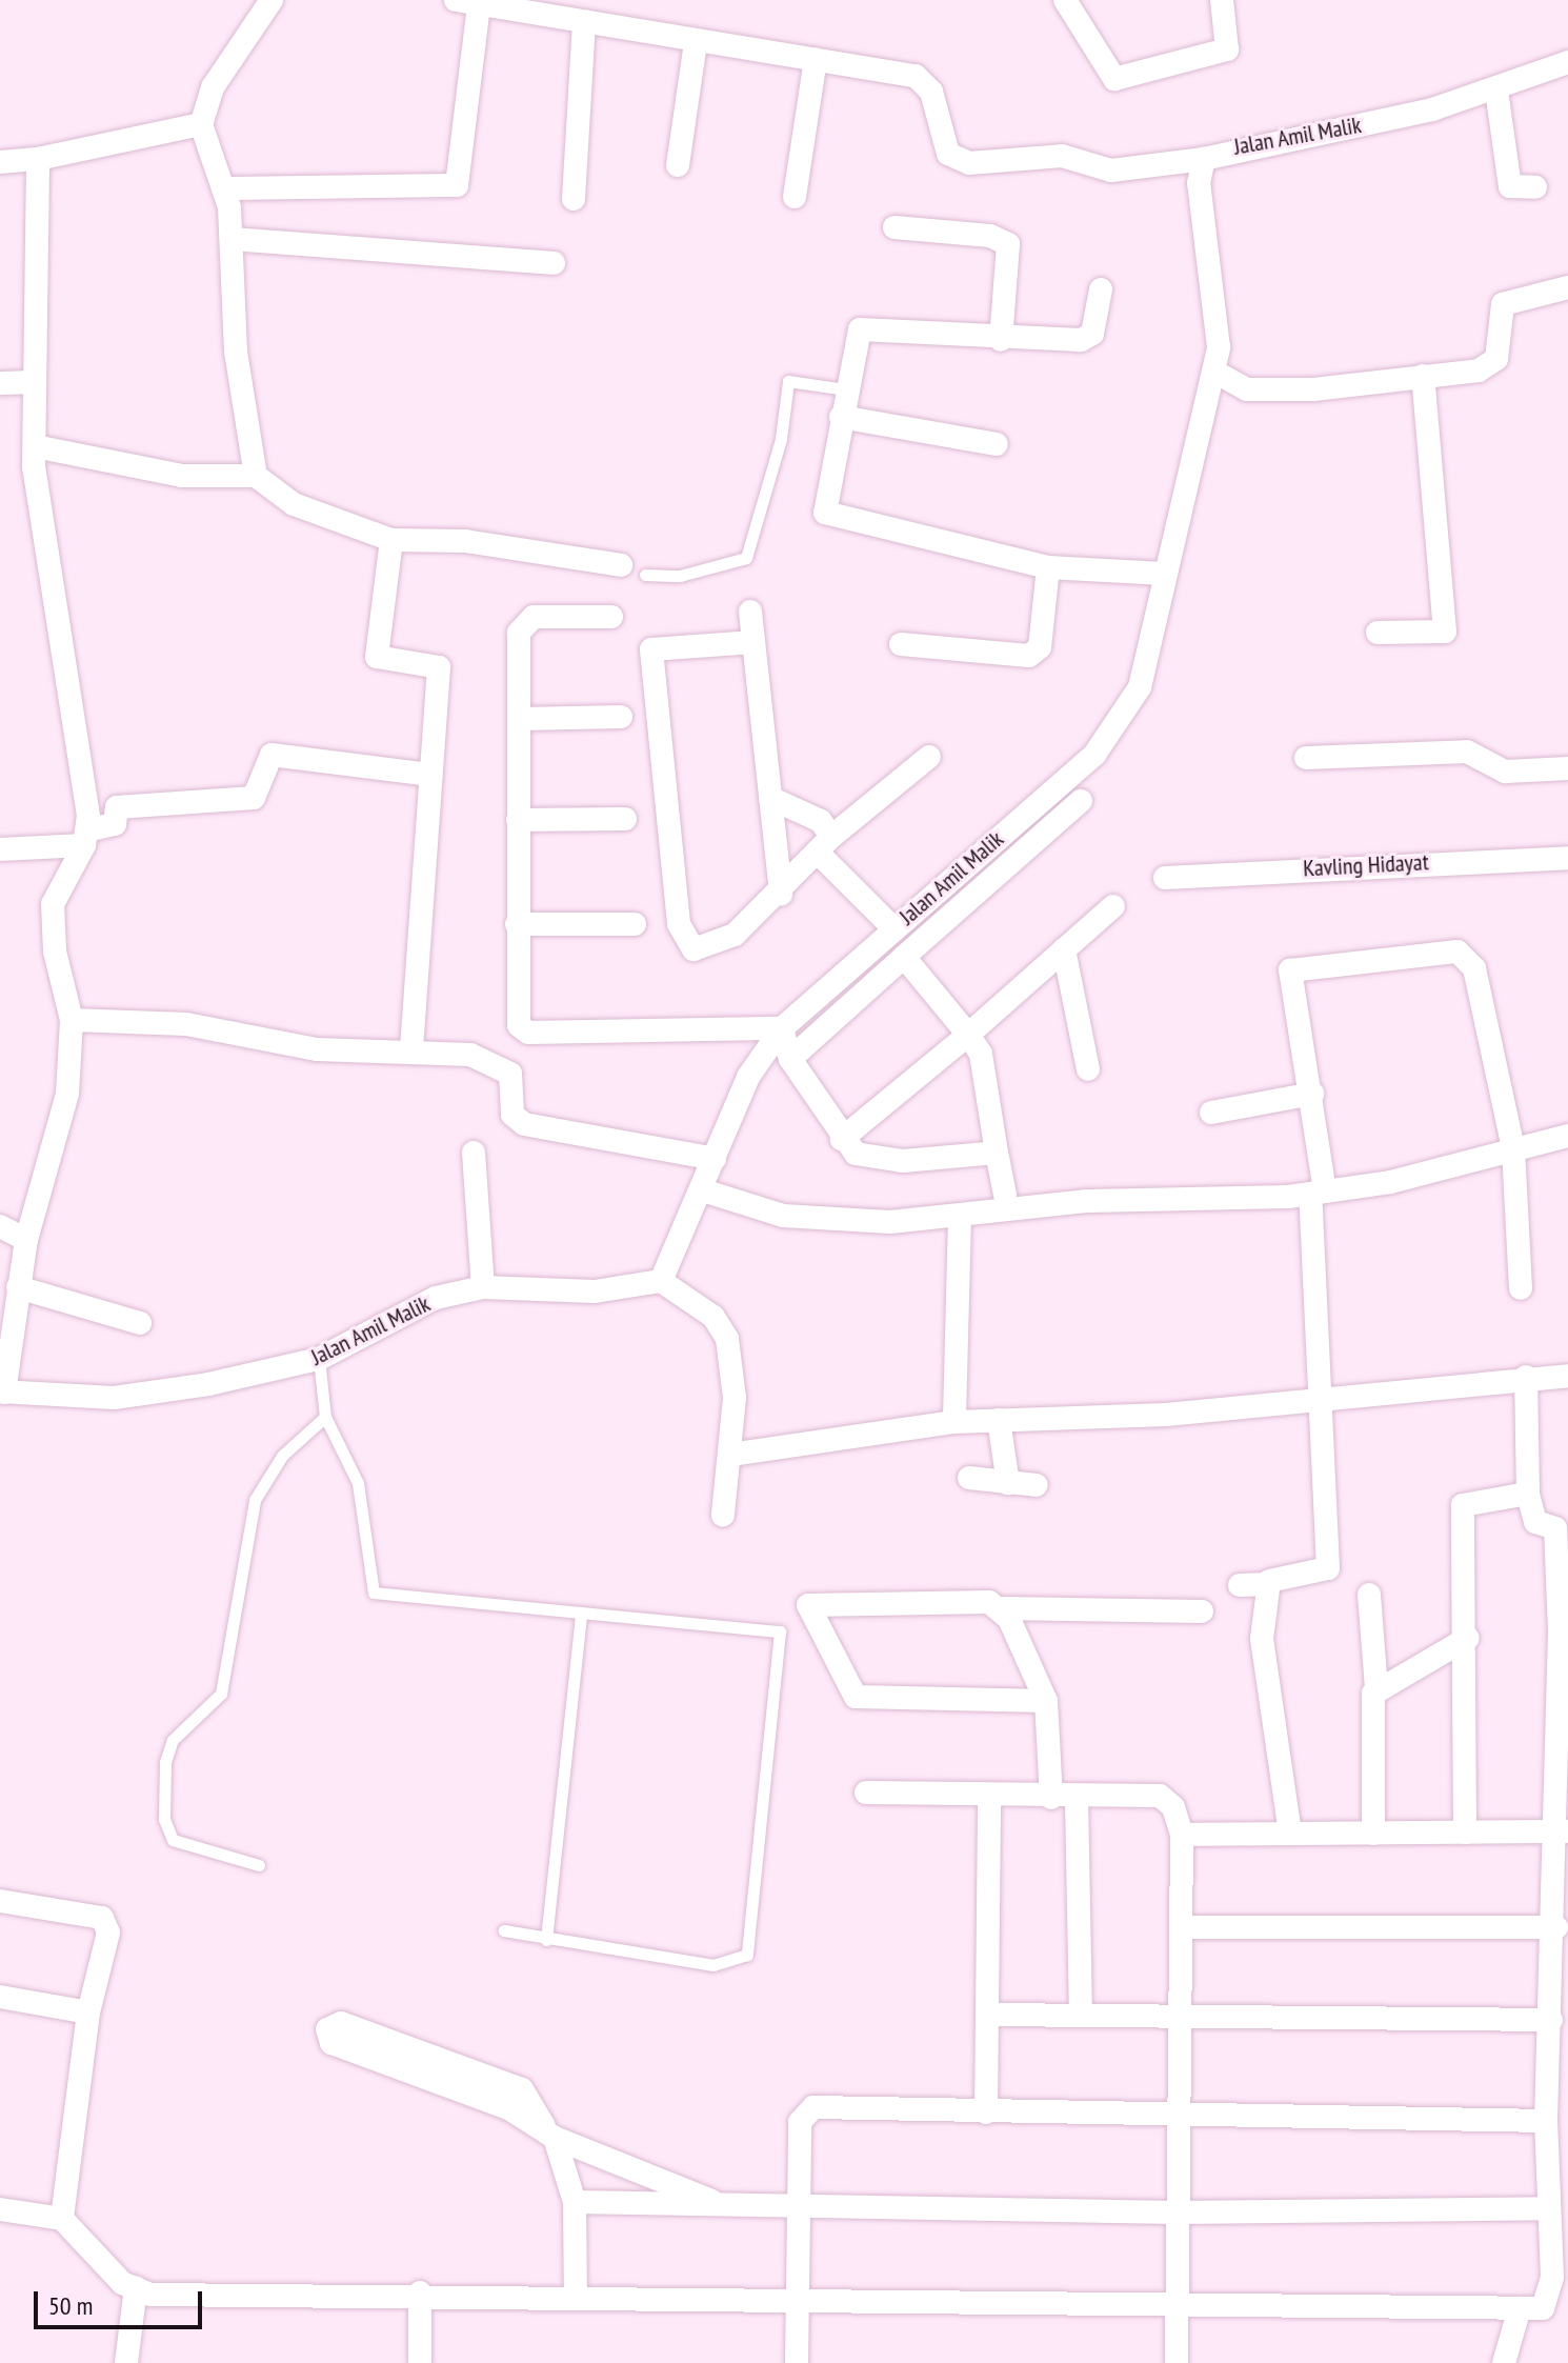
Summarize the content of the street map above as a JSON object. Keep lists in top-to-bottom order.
{
  "streets": {
    "street": ["Jalan Amil Malik", "Kavling Hidayat"]
  },
  "scale_bar": "50 m"
}
